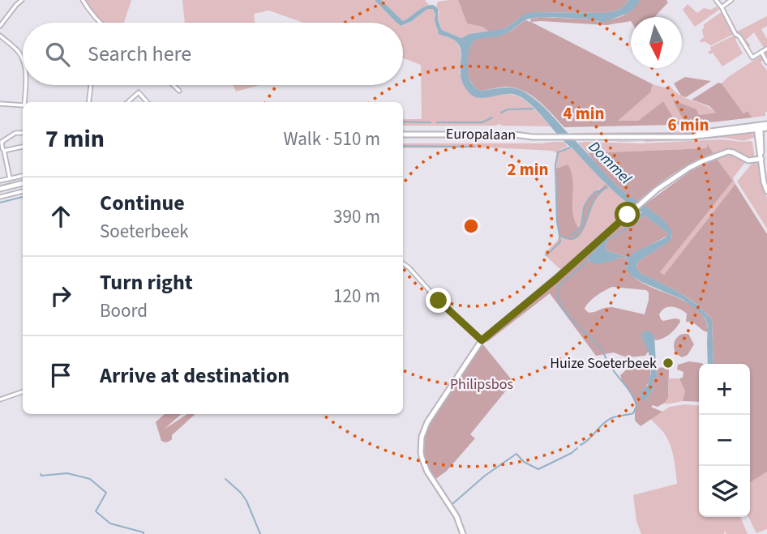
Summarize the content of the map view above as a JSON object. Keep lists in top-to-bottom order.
{
  "streets": {
    "street": ["Europalaan"]
  },
  "water": ["Dommel"],
  "parks": ["Philipsbos"],
  "places": ["Huize Soeterbeek"],
  "north": "bottom",
  "page": {
    "search": "Search here",
    "heading": ["7 min", "Walk · 510 m"],
    "list": [
      ["Continue", "Soeterbeek", "390 m"],
      ["Turn right", "Boord", "120 m"],
      "Arrive at destination"
    ],
    "map_buttons": ["+", "−"]
  },
  "rings": ["4 min", "6 min", "2 min"]
}
